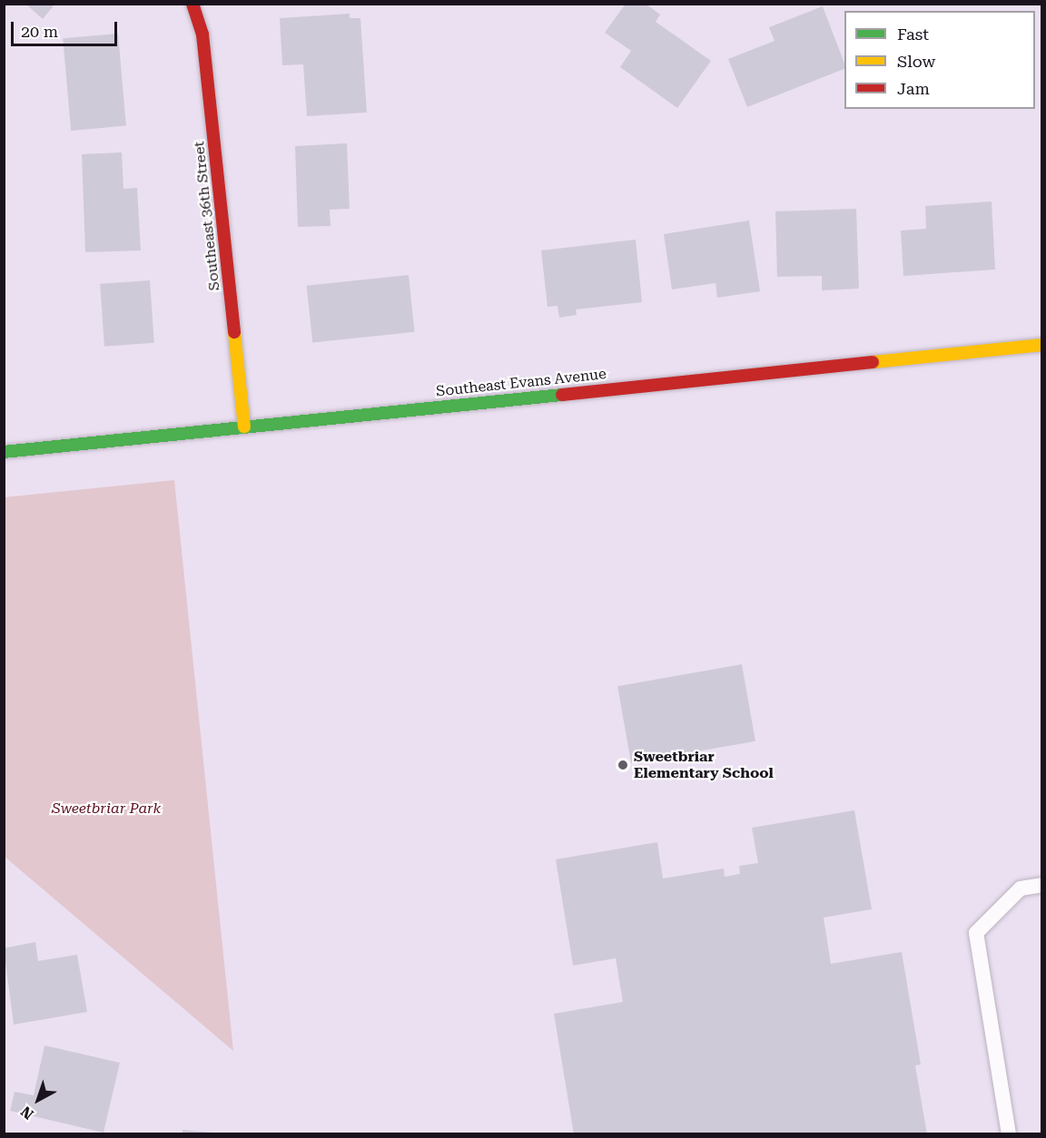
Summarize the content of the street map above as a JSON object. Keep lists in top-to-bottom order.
{
  "streets": {
    "street": ["Southeast 36th Street", "Southeast Evans Avenue"]
  },
  "crossings": [
    ["Southeast 36th Street", "Southeast Evans Avenue"]
  ],
  "parks": ["Sweetbriar Park"],
  "places": ["Sweetbriar Elementary School"],
  "legend": ["Fast", "Slow", "Jam"],
  "scale_bar": "20 m",
  "north": "bottom left"
}
